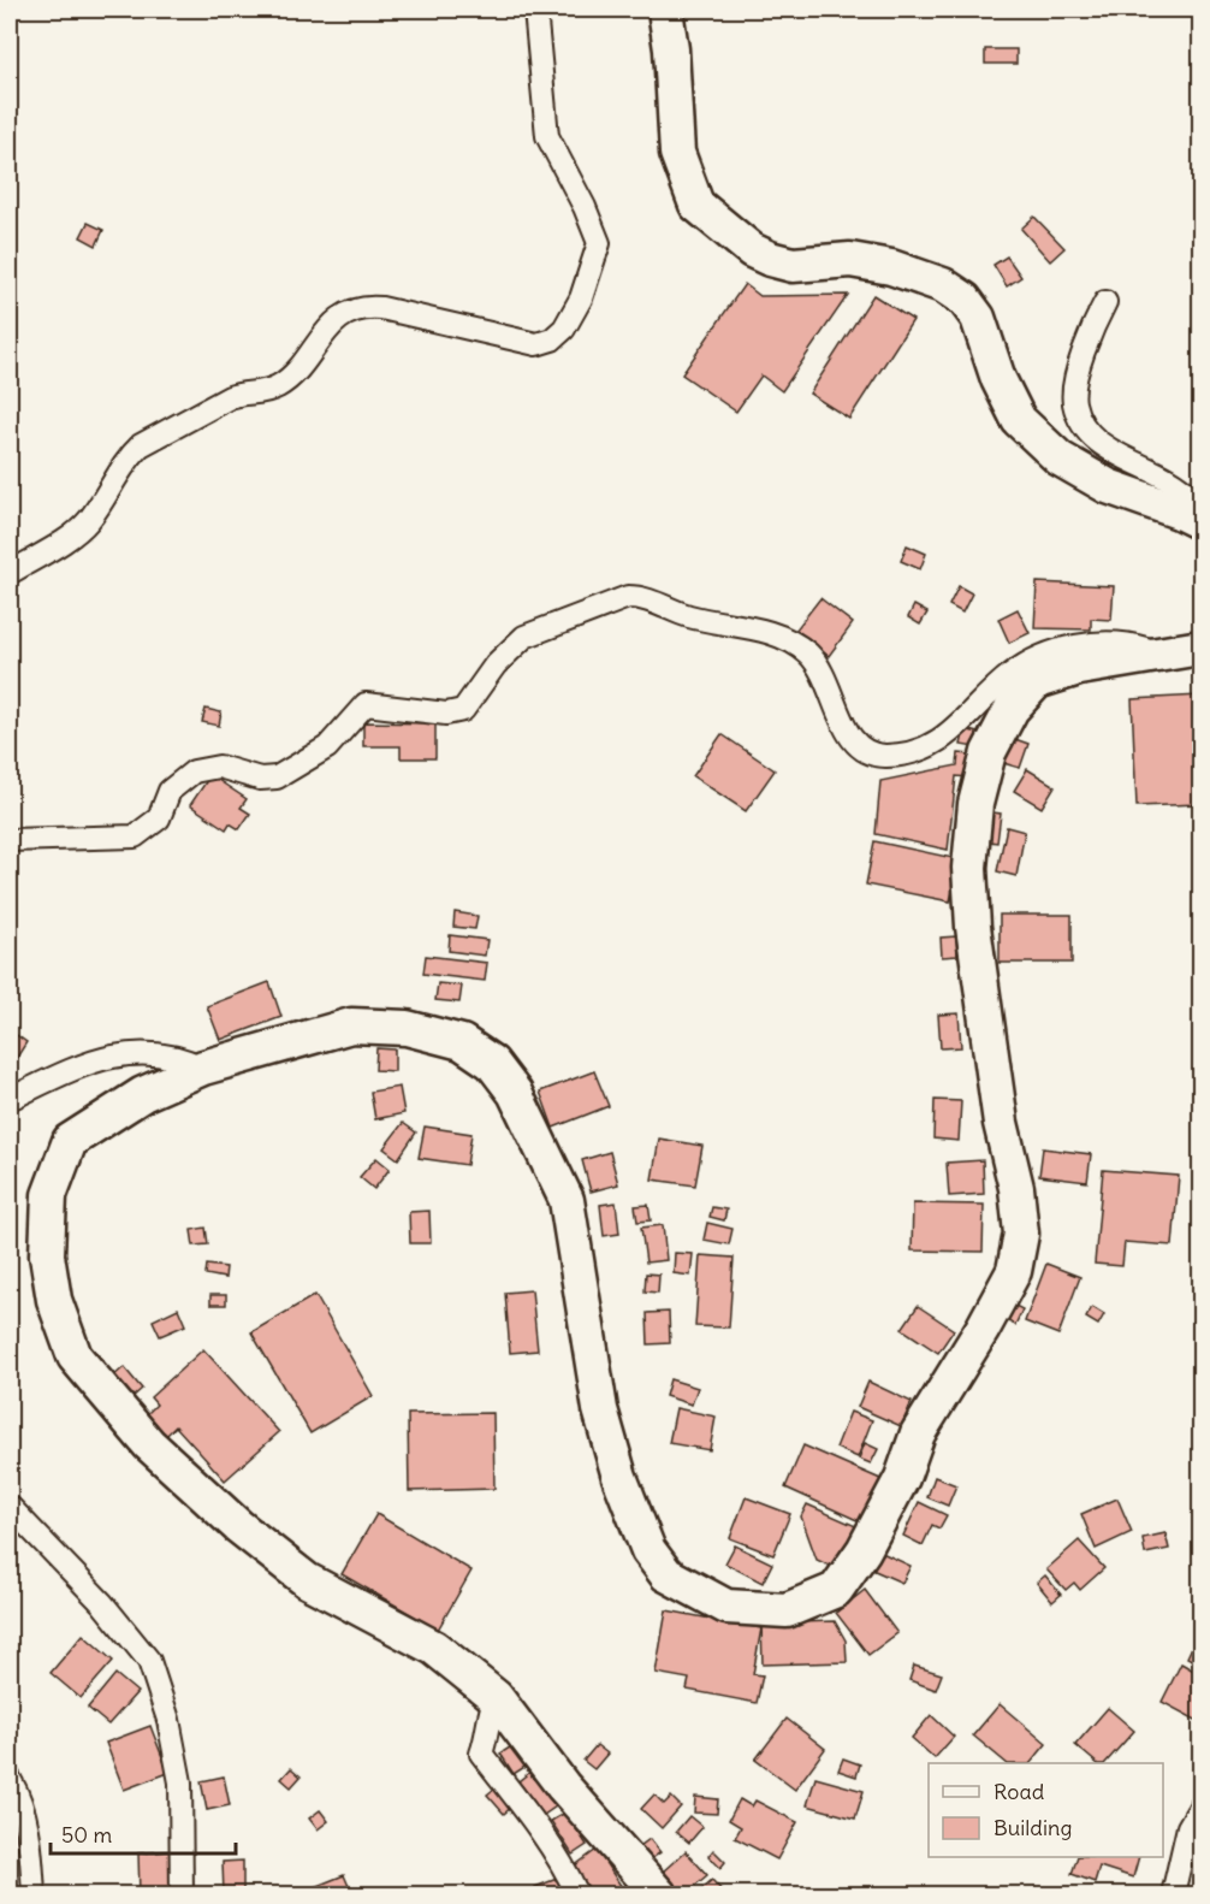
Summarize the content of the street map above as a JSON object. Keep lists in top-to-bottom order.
{
  "legend": ["Road", "Building"],
  "scale_bar": "50 m"
}
